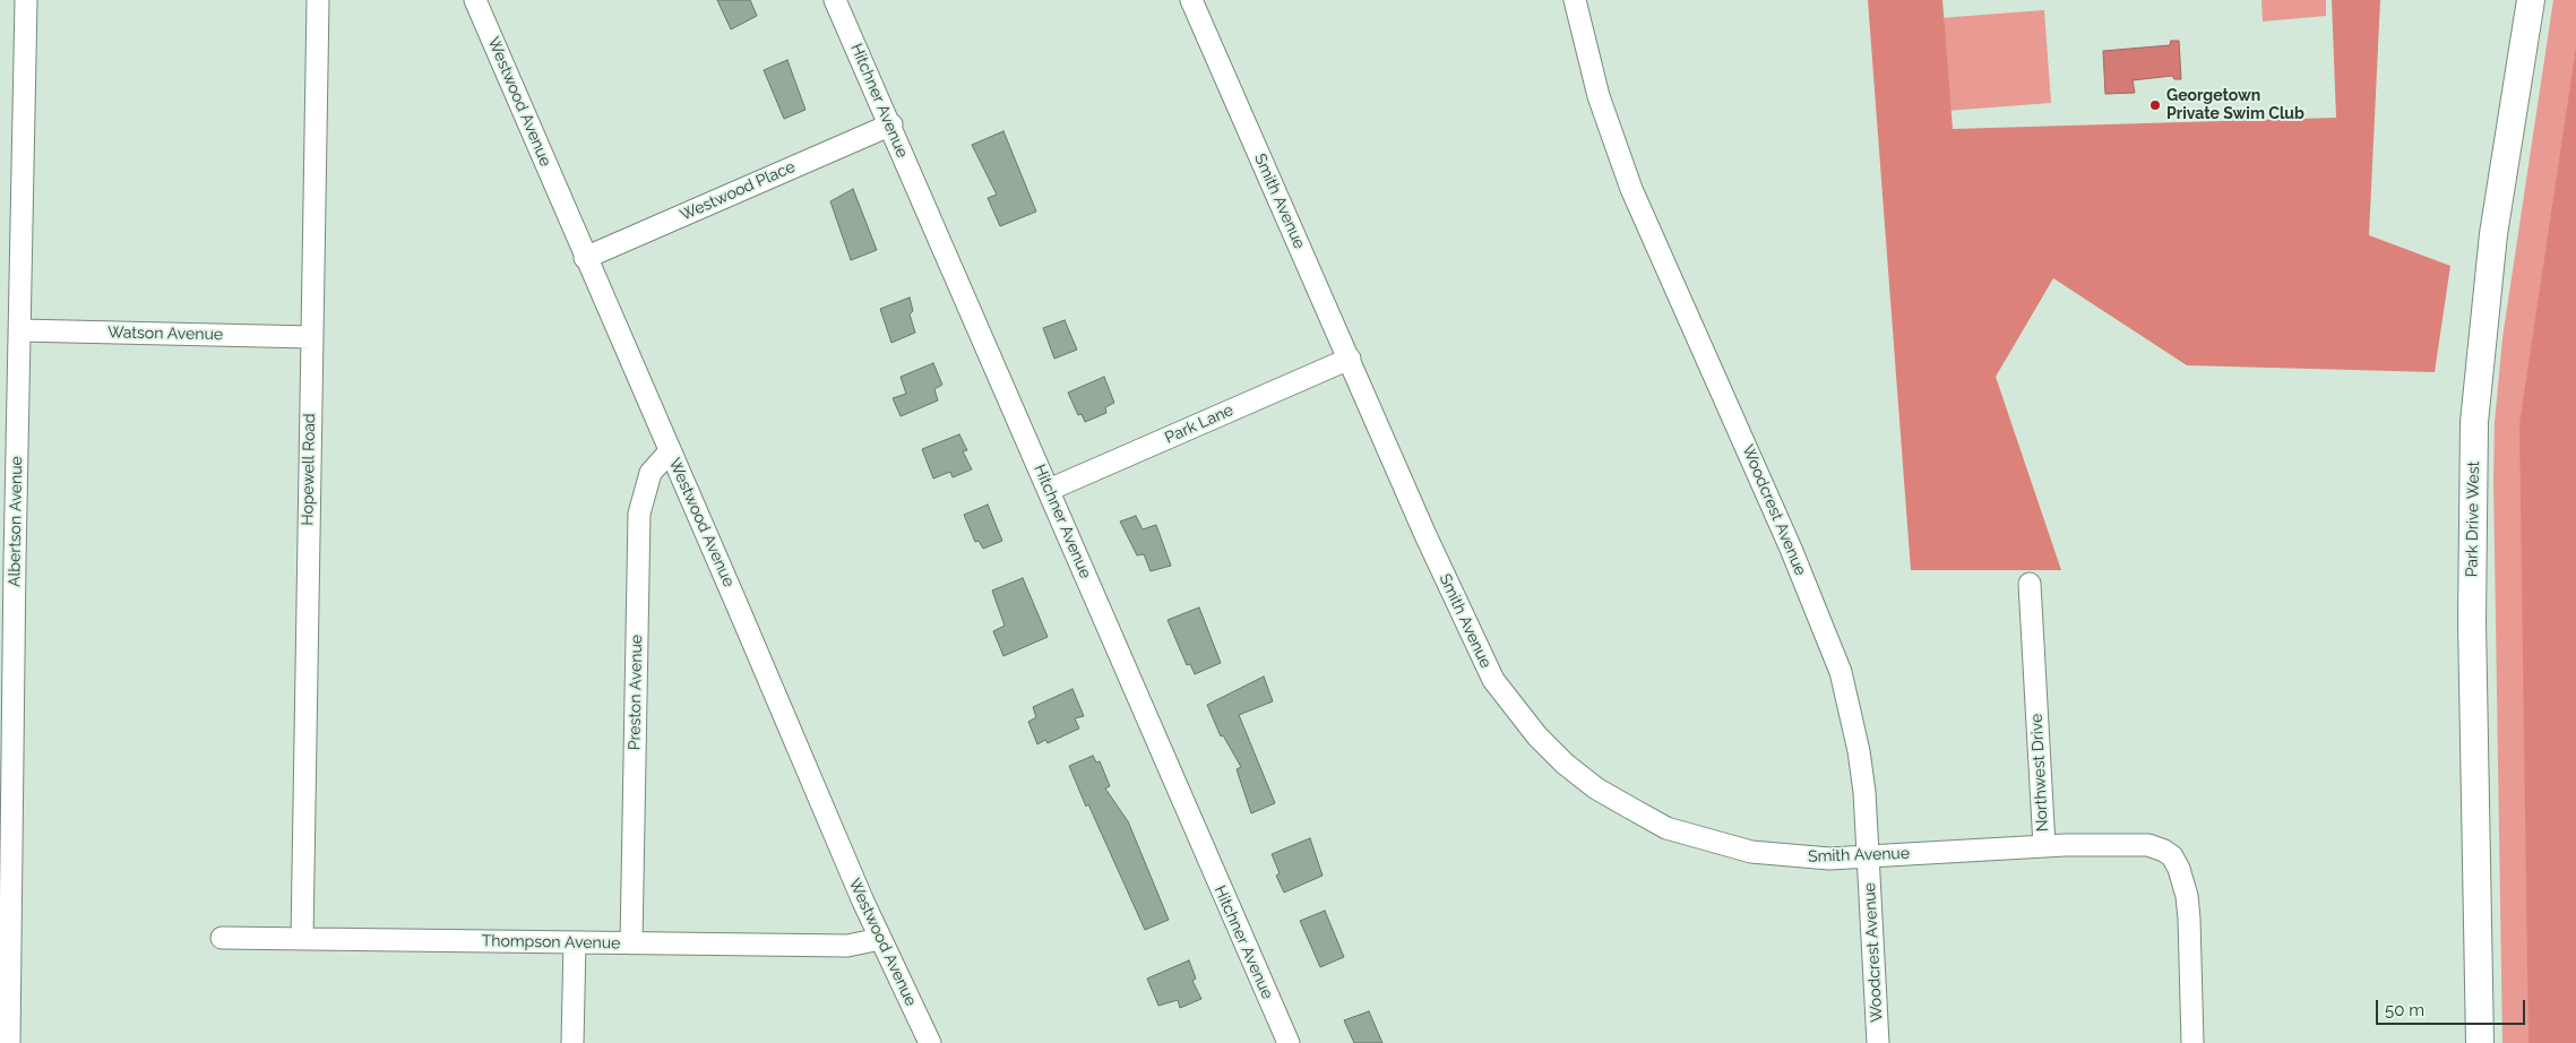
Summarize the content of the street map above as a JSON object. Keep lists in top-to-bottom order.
{
  "streets": {
    "street": [
      "Hitchner Avenue",
      "Westwood Avenue",
      "Westwood Place",
      "Smith Avenue",
      "Watson Avenue",
      "Park Lane",
      "Hopewell Road",
      "Woodcrest Avenue",
      "Park Drive West",
      "Albertson Avenue",
      "Preston Avenue",
      "Northwest Drive",
      "Thompson Avenue"
    ]
  },
  "crossings": [
    ["Hitchner Avenue", "Westwood Place"],
    ["Hitchner Avenue", "Park Lane"],
    ["Westwood Avenue", "Westwood Place"],
    ["Westwood Avenue", "Preston Avenue"],
    ["Westwood Avenue", "Thompson Avenue"],
    ["Smith Avenue", "Park Lane"],
    ["Smith Avenue", "Woodcrest Avenue"],
    ["Smith Avenue", "Northwest Drive"],
    ["Watson Avenue", "Hopewell Road"],
    ["Watson Avenue", "Albertson Avenue"],
    ["Hopewell Road", "Thompson Avenue"],
    ["Preston Avenue", "Thompson Avenue"]
  ],
  "places": ["Georgetown Private Swim Club"],
  "scale_bar": "50 m"
}
